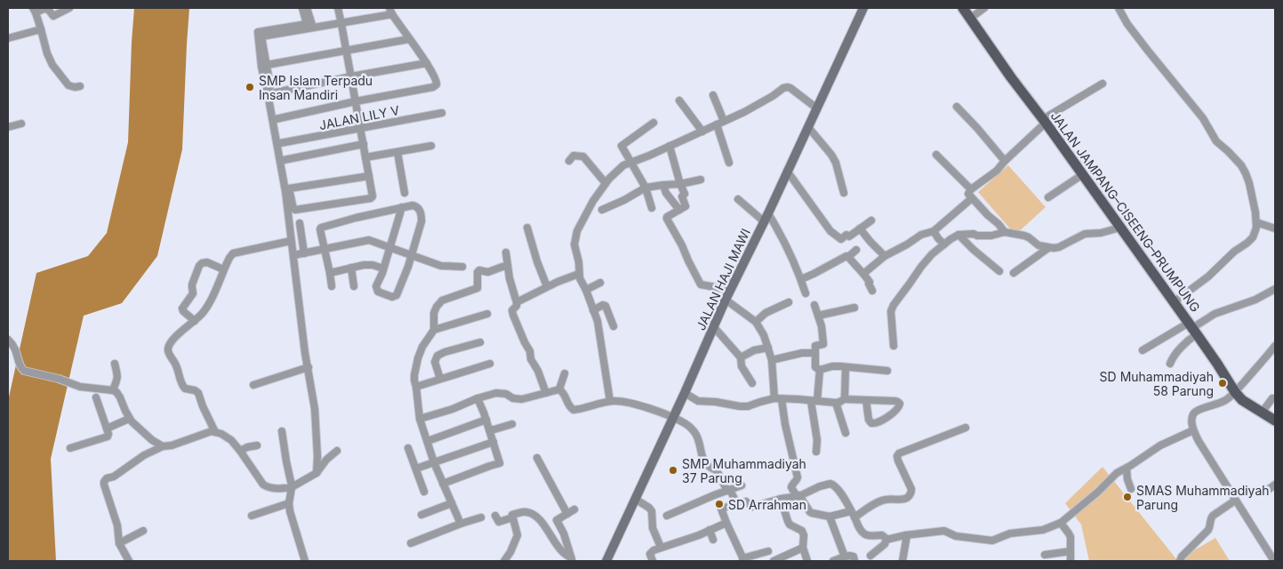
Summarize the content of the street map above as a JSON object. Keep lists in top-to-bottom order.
{
  "streets": {
    "main road": ["JALAN JAMPANG–CISEENG–PRUMPUNG"],
    "street": ["JALAN LILY V", "JALAN HAJI MAWI"]
  },
  "places": [
    "SMP Islam Terpadu Insan Mandiri",
    "SD Muhammadiyah 58 Parung",
    "SMP Muhammadiyah 37 Parung",
    "SMAS Muhammadiyah Parung",
    "SD Arrahman"
  ]
}
